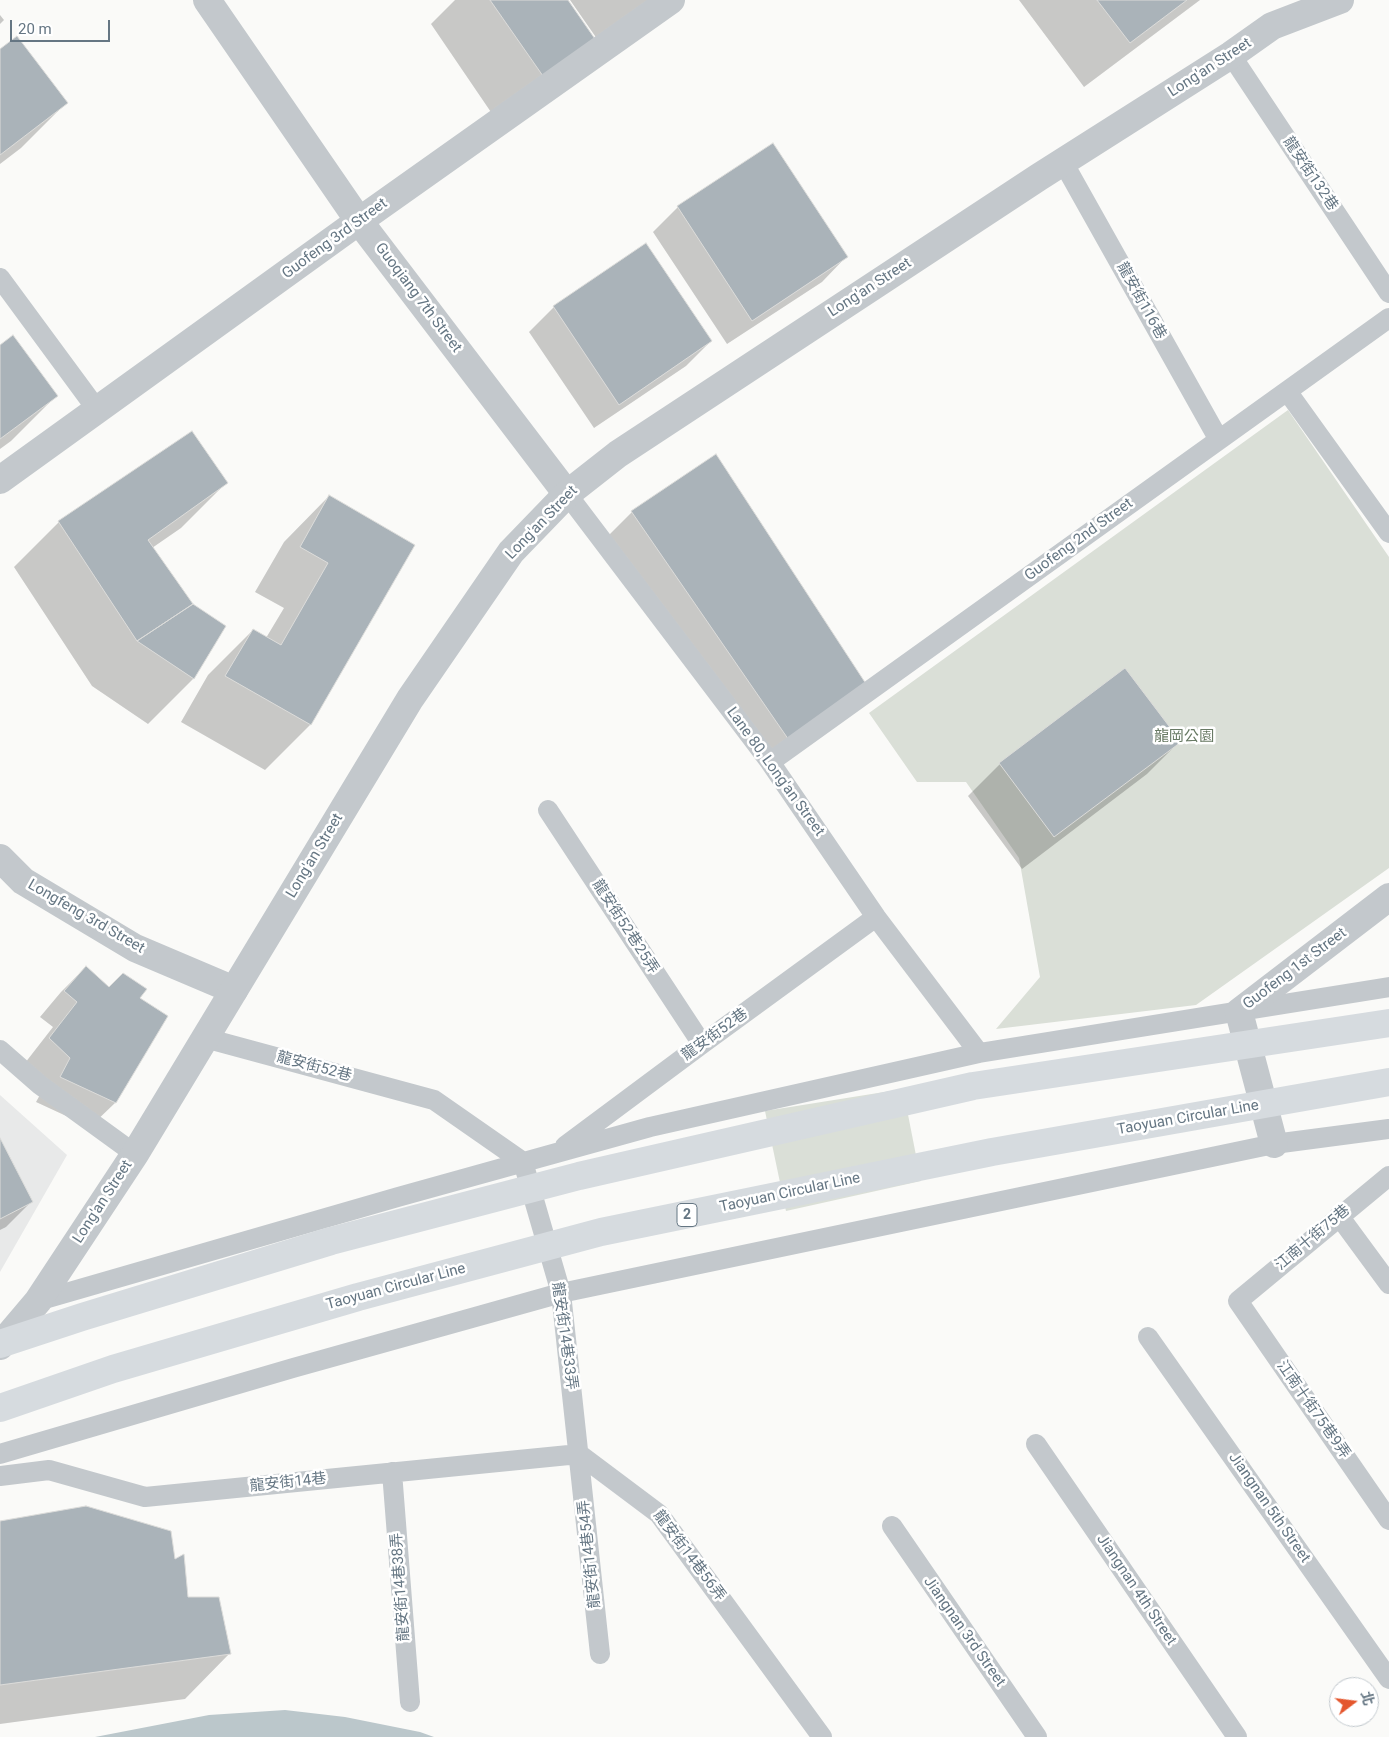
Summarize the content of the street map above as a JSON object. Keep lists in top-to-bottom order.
{
  "streets": {
    "highway": ["Taoyuan Circular Line", "2"],
    "street": [
      "Long'an Street",
      "Guofeng 3rd Street",
      "Guoqiang 7th Street",
      "Longfeng 3rd Street",
      "Guofeng 1st Street"
    ],
    "lane": [
      "龍安街132巷",
      "龍安街116巷",
      "Guofeng 2nd Street",
      "Lane 80, Long'an Street",
      "龍安街52巷25弄",
      "龍安街52巷",
      "江南十街75巷",
      "龍安街14巷33弄",
      "江南十街75巷9弄",
      "龍安街14巷",
      "Jiangnan 5th Street",
      "龍安街14巷54弄",
      "龍安街14巷56弄",
      "龍安街14巷38弄",
      "Jiangnan 4th Street",
      "Jiangnan 3rd Street"
    ]
  },
  "crossings": [
    ["Long'an Street", "龍安街132巷"],
    ["Long'an Street", "Guoqiang 7th Street"],
    ["Long'an Street", "龍安街116巷"],
    ["Long'an Street", "Lane 80, Long'an Street"],
    ["Long'an Street", "Longfeng 3rd Street"],
    ["Long'an Street", "龍安街52巷"],
    ["Guofeng 3rd Street", "Guoqiang 7th Street"],
    ["Guoqiang 7th Street", "Lane 80, Long'an Street"],
    ["龍安街116巷", "Guofeng 2nd Street"],
    ["Guofeng 2nd Street", "Lane 80, Long'an Street"],
    ["Lane 80, Long'an Street", "龍安街52巷"],
    ["龍安街52巷25弄", "龍安街52巷"],
    ["龍安街52巷", "龍安街14巷33弄"],
    ["江南十街75巷", "江南十街75巷9弄"],
    ["龍安街14巷33弄", "龍安街14巷"],
    ["龍安街14巷33弄", "龍安街14巷54弄"],
    ["龍安街14巷33弄", "龍安街14巷56弄"],
    ["龍安街14巷", "龍安街14巷54弄"],
    ["龍安街14巷", "龍安街14巷56弄"],
    ["龍安街14巷", "龍安街14巷38弄"],
    ["龍安街14巷54弄", "龍安街14巷56弄"]
  ],
  "parks": ["龍岡公園"],
  "scale_bar": "20 m",
  "north": "right"
}
